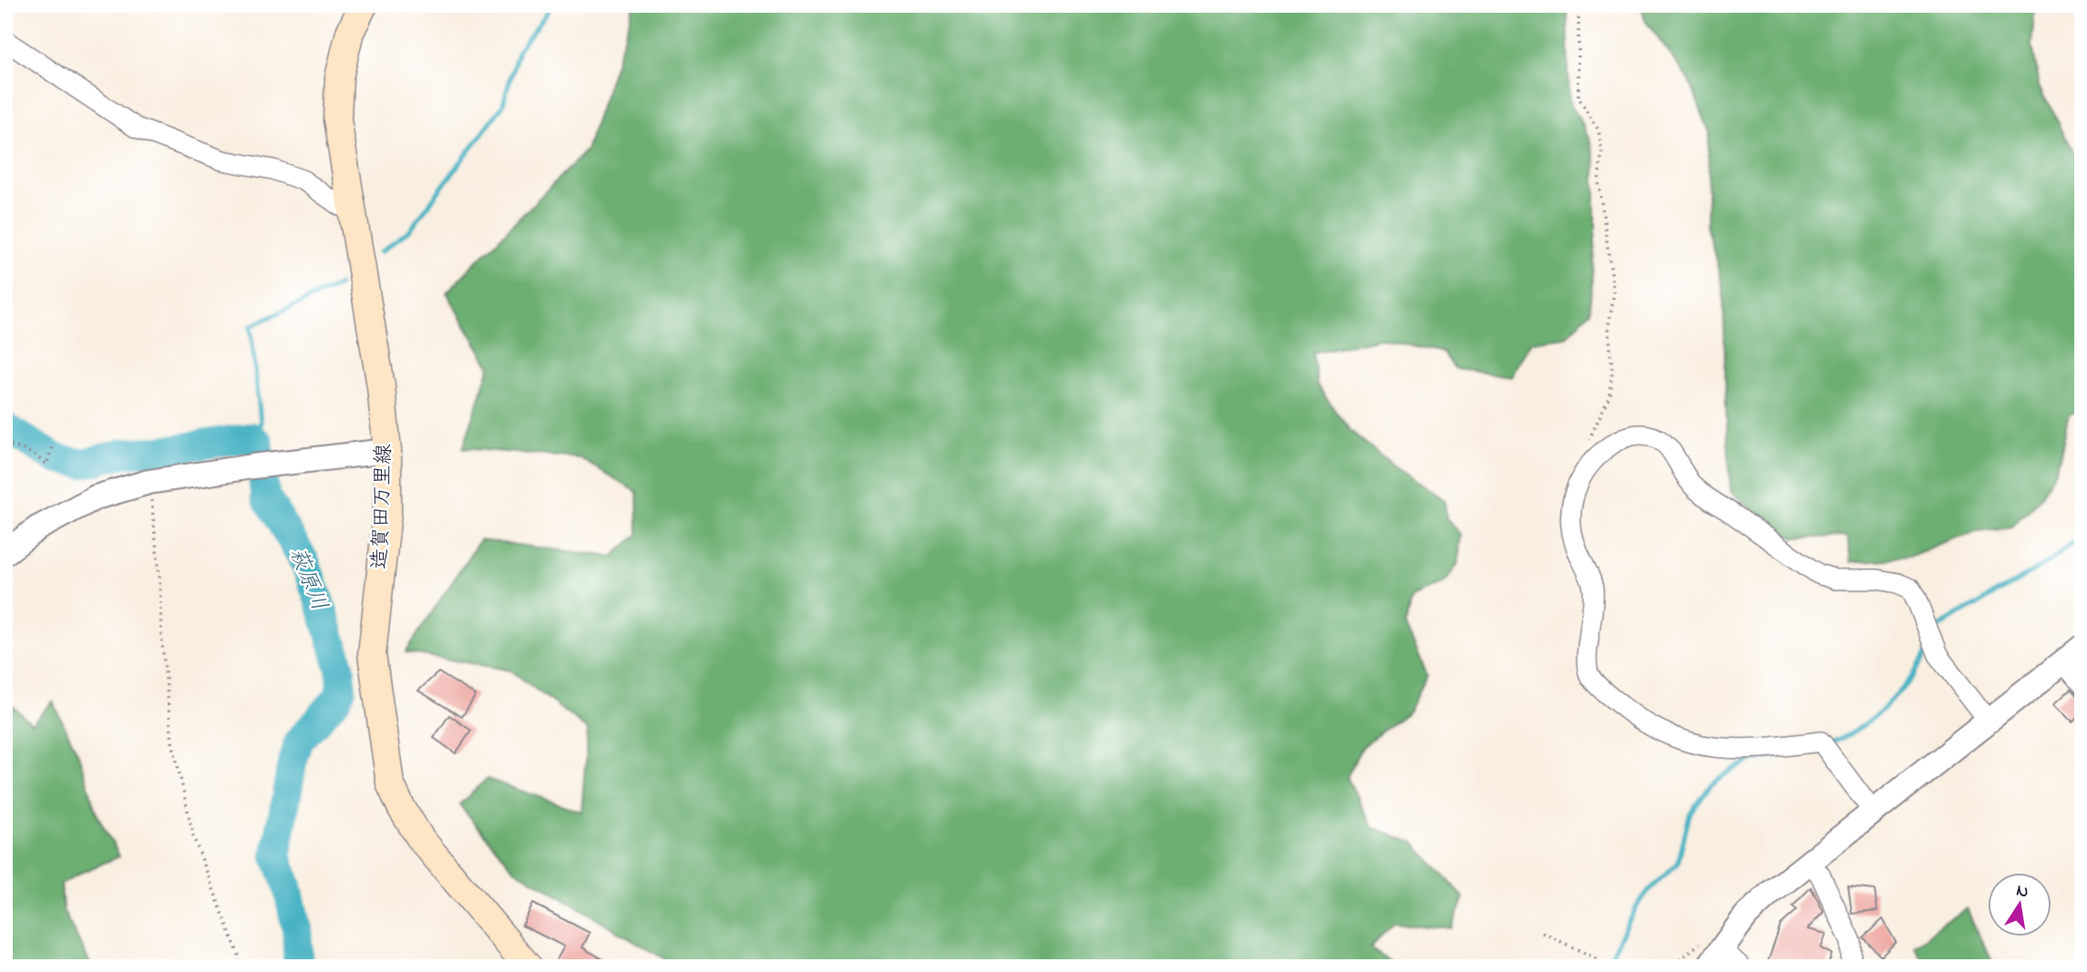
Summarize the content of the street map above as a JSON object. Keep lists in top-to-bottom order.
{
  "streets": {
    "main road": ["造賀田万里線"]
  },
  "water": ["萩原川"],
  "north": "top"
}
